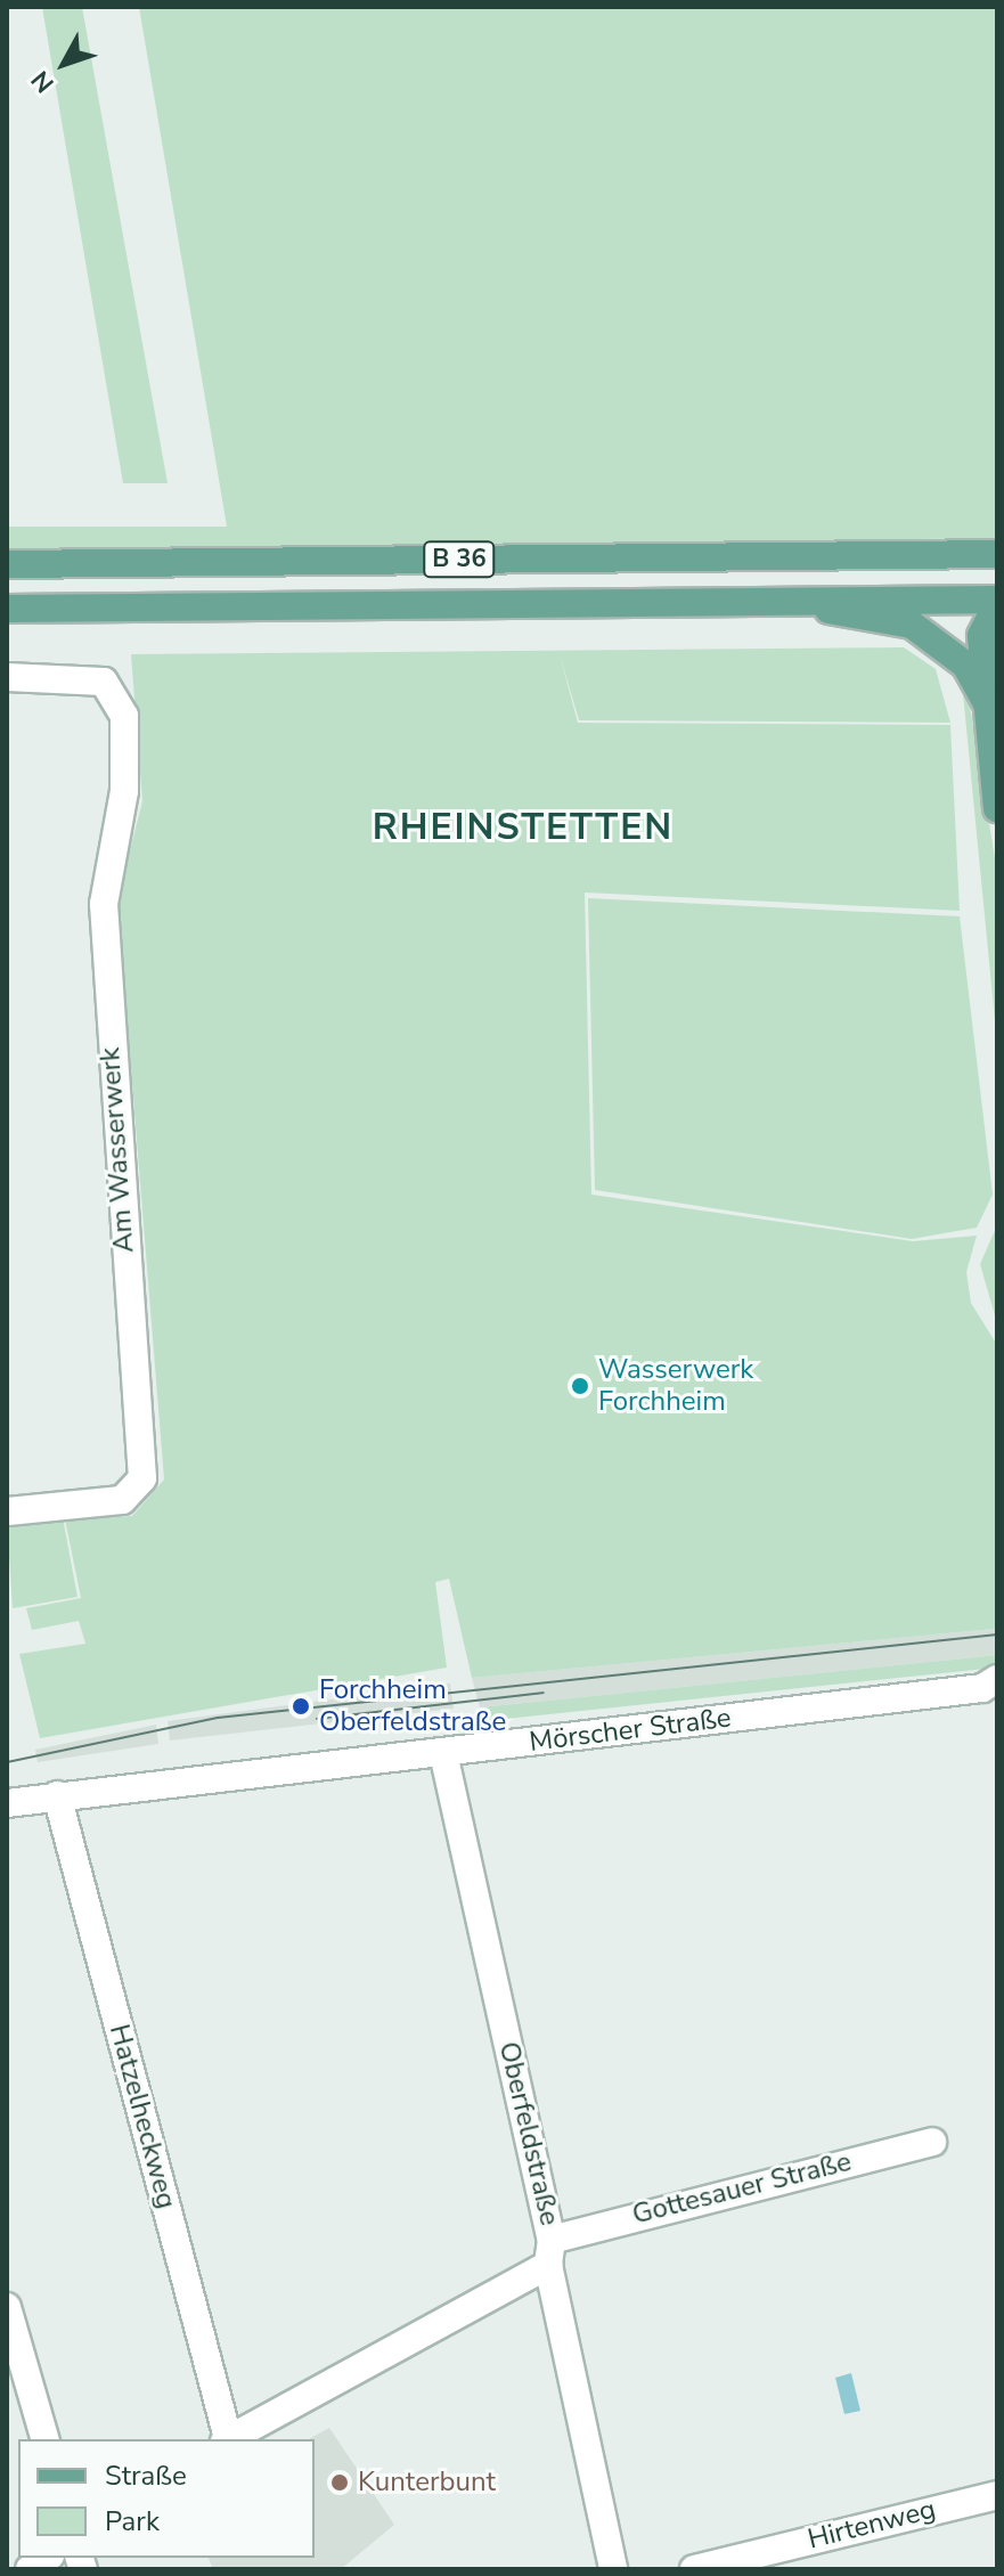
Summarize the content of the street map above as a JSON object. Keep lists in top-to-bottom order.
{
  "streets": {
    "main road": ["B 36"],
    "street": [
      "Am Wasserwerk",
      "Mörscher Straße",
      "Hatzelheckweg",
      "Oberfeldstraße",
      "Gottesauer Straße",
      "Hirtenweg"
    ]
  },
  "crossings": [
    ["Mörscher Straße", "Hatzelheckweg"],
    ["Mörscher Straße", "Oberfeldstraße"],
    ["Hatzelheckweg", "Gottesauer Straße"],
    ["Oberfeldstraße", "Gottesauer Straße"]
  ],
  "districts": ["RHEINSTETTEN"],
  "places": ["Wasserwerk Forchheim", "Forchheim Oberfeldstraße", "Kunterbunt"],
  "legend": ["Straße", "Park"],
  "north": "bottom left"
}
